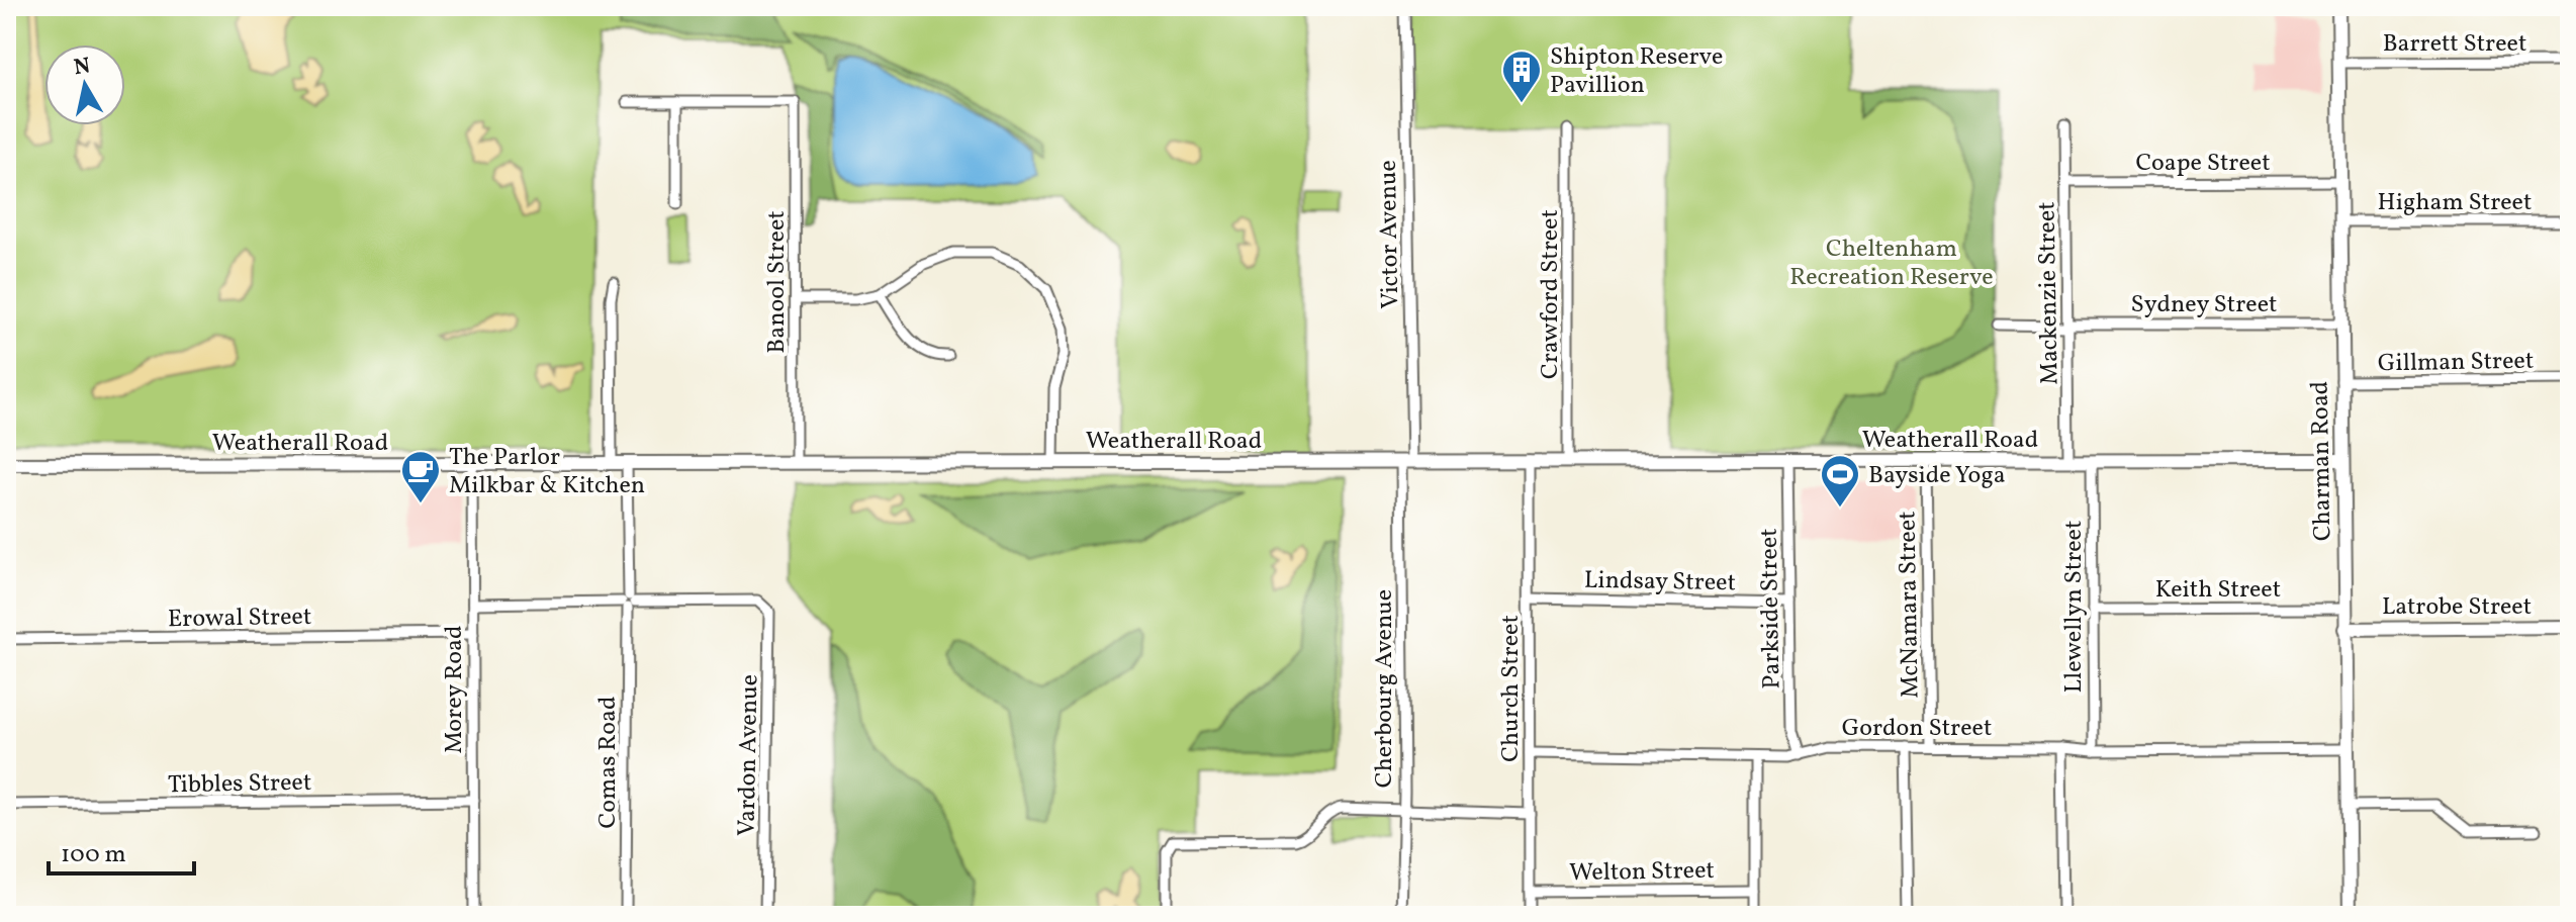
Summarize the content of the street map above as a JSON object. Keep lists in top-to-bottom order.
{
  "streets": {
    "street": [
      "Barrett Street",
      "Coape Street",
      "Higham Street",
      "Victor Avenue",
      "Banool Street",
      "Mackenzie Street",
      "Crawford Street",
      "Sydney Street",
      "Gillman Street",
      "Weatherall Road",
      "Charman Road",
      "Lindsay Street",
      "Keith Street",
      "McNamara Street",
      "Latrobe Street",
      "Llewellyn Street",
      "Parkside Street",
      "Erowal Street",
      "Cherbourg Avenue",
      "Church Street",
      "Morey Road",
      "Gordon Street",
      "Vardon Avenue",
      "Comas Road",
      "Tibbles Street",
      "Welton Street"
    ]
  },
  "crossings": [
    ["Barrett Street", "Charman Road"],
    ["Coape Street", "Mackenzie Street"],
    ["Coape Street", "Charman Road"],
    ["Higham Street", "Charman Road"],
    ["Victor Avenue", "Weatherall Road"],
    ["Victor Avenue", "Cherbourg Avenue"],
    ["Banool Street", "Weatherall Road"],
    ["Mackenzie Street", "Sydney Street"],
    ["Mackenzie Street", "Weatherall Road"],
    ["Crawford Street", "Weatherall Road"],
    ["Sydney Street", "Charman Road"],
    ["Gillman Street", "Charman Road"],
    ["Weatherall Road", "Charman Road"],
    ["Weatherall Road", "McNamara Street"],
    ["Weatherall Road", "Llewellyn Street"],
    ["Weatherall Road", "Parkside Street"],
    ["Weatherall Road", "Cherbourg Avenue"],
    ["Weatherall Road", "Church Street"],
    ["Weatherall Road", "Morey Road"],
    ["Weatherall Road", "Comas Road"],
    ["Charman Road", "Keith Street"],
    ["Charman Road", "Latrobe Street"],
    ["Charman Road", "Gordon Street"],
    ["Lindsay Street", "Parkside Street"],
    ["Lindsay Street", "Church Street"],
    ["Keith Street", "Llewellyn Street"],
    ["McNamara Street", "Gordon Street"],
    ["Llewellyn Street", "Gordon Street"],
    ["Parkside Street", "Gordon Street"],
    ["Erowal Street", "Morey Road"],
    ["Church Street", "Gordon Street"],
    ["Church Street", "Welton Street"],
    ["Morey Road", "Tibbles Street"],
    ["Vardon Avenue", "Comas Road"]
  ],
  "parks": ["Cheltenham Recreation Reserve"],
  "places": {
    "building": ["Shipton Reserve Pavillion"],
    "cafe": ["The Parlor Milkbar & Kitchen"],
    "sports": ["Bayside Yoga"]
  },
  "scale_bar": "100 m",
  "north": "top"
}
